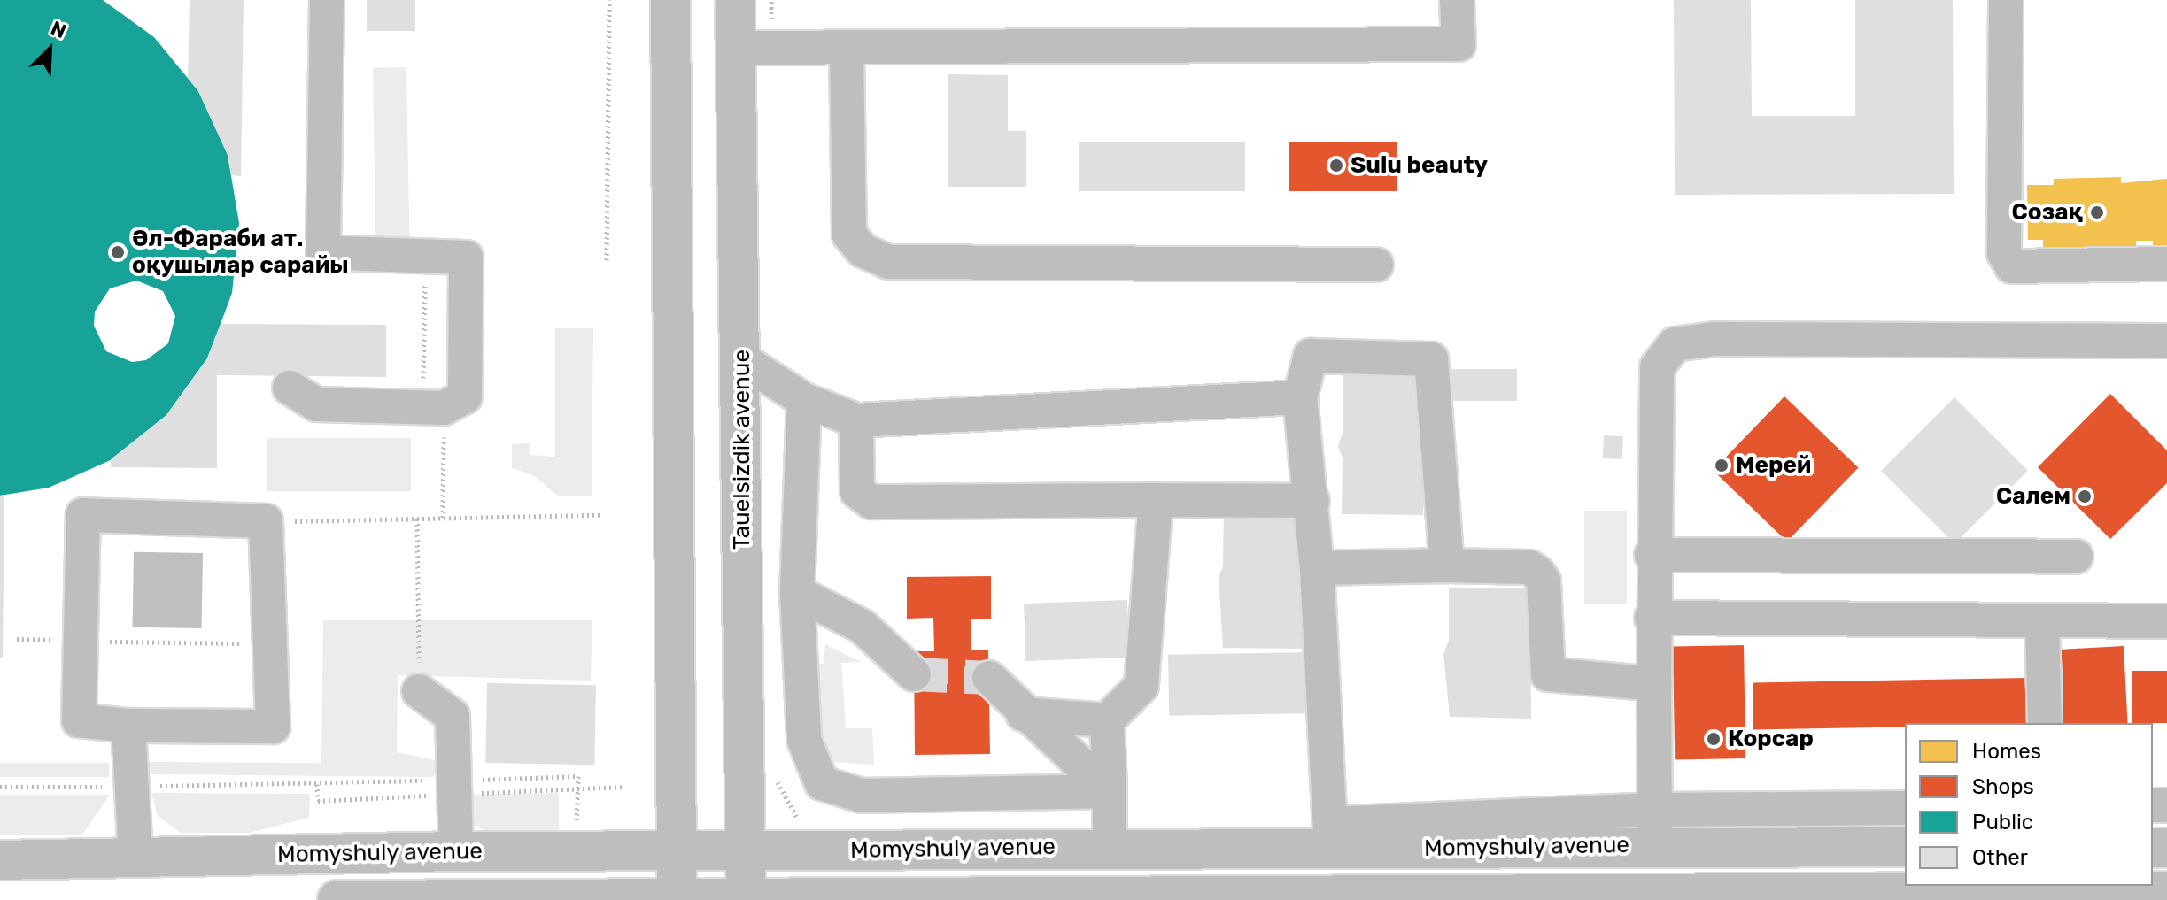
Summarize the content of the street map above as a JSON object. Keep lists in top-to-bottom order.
{
  "streets": {
    "main road": ["Tauelsizdik avenue", "Momyshuly avenue"]
  },
  "crossings": [
    ["Tauelsizdik avenue", "Momyshuly avenue"]
  ],
  "places": [
    "Sulu beauty",
    "Созақ",
    "Әл-Фараби ат. оқушылар сарайы",
    "Мерей",
    "Салем",
    "Корсар"
  ],
  "legend": [
    "Homes",
    "Shops",
    "Public",
    "Other"
  ],
  "north": "top right"
}
